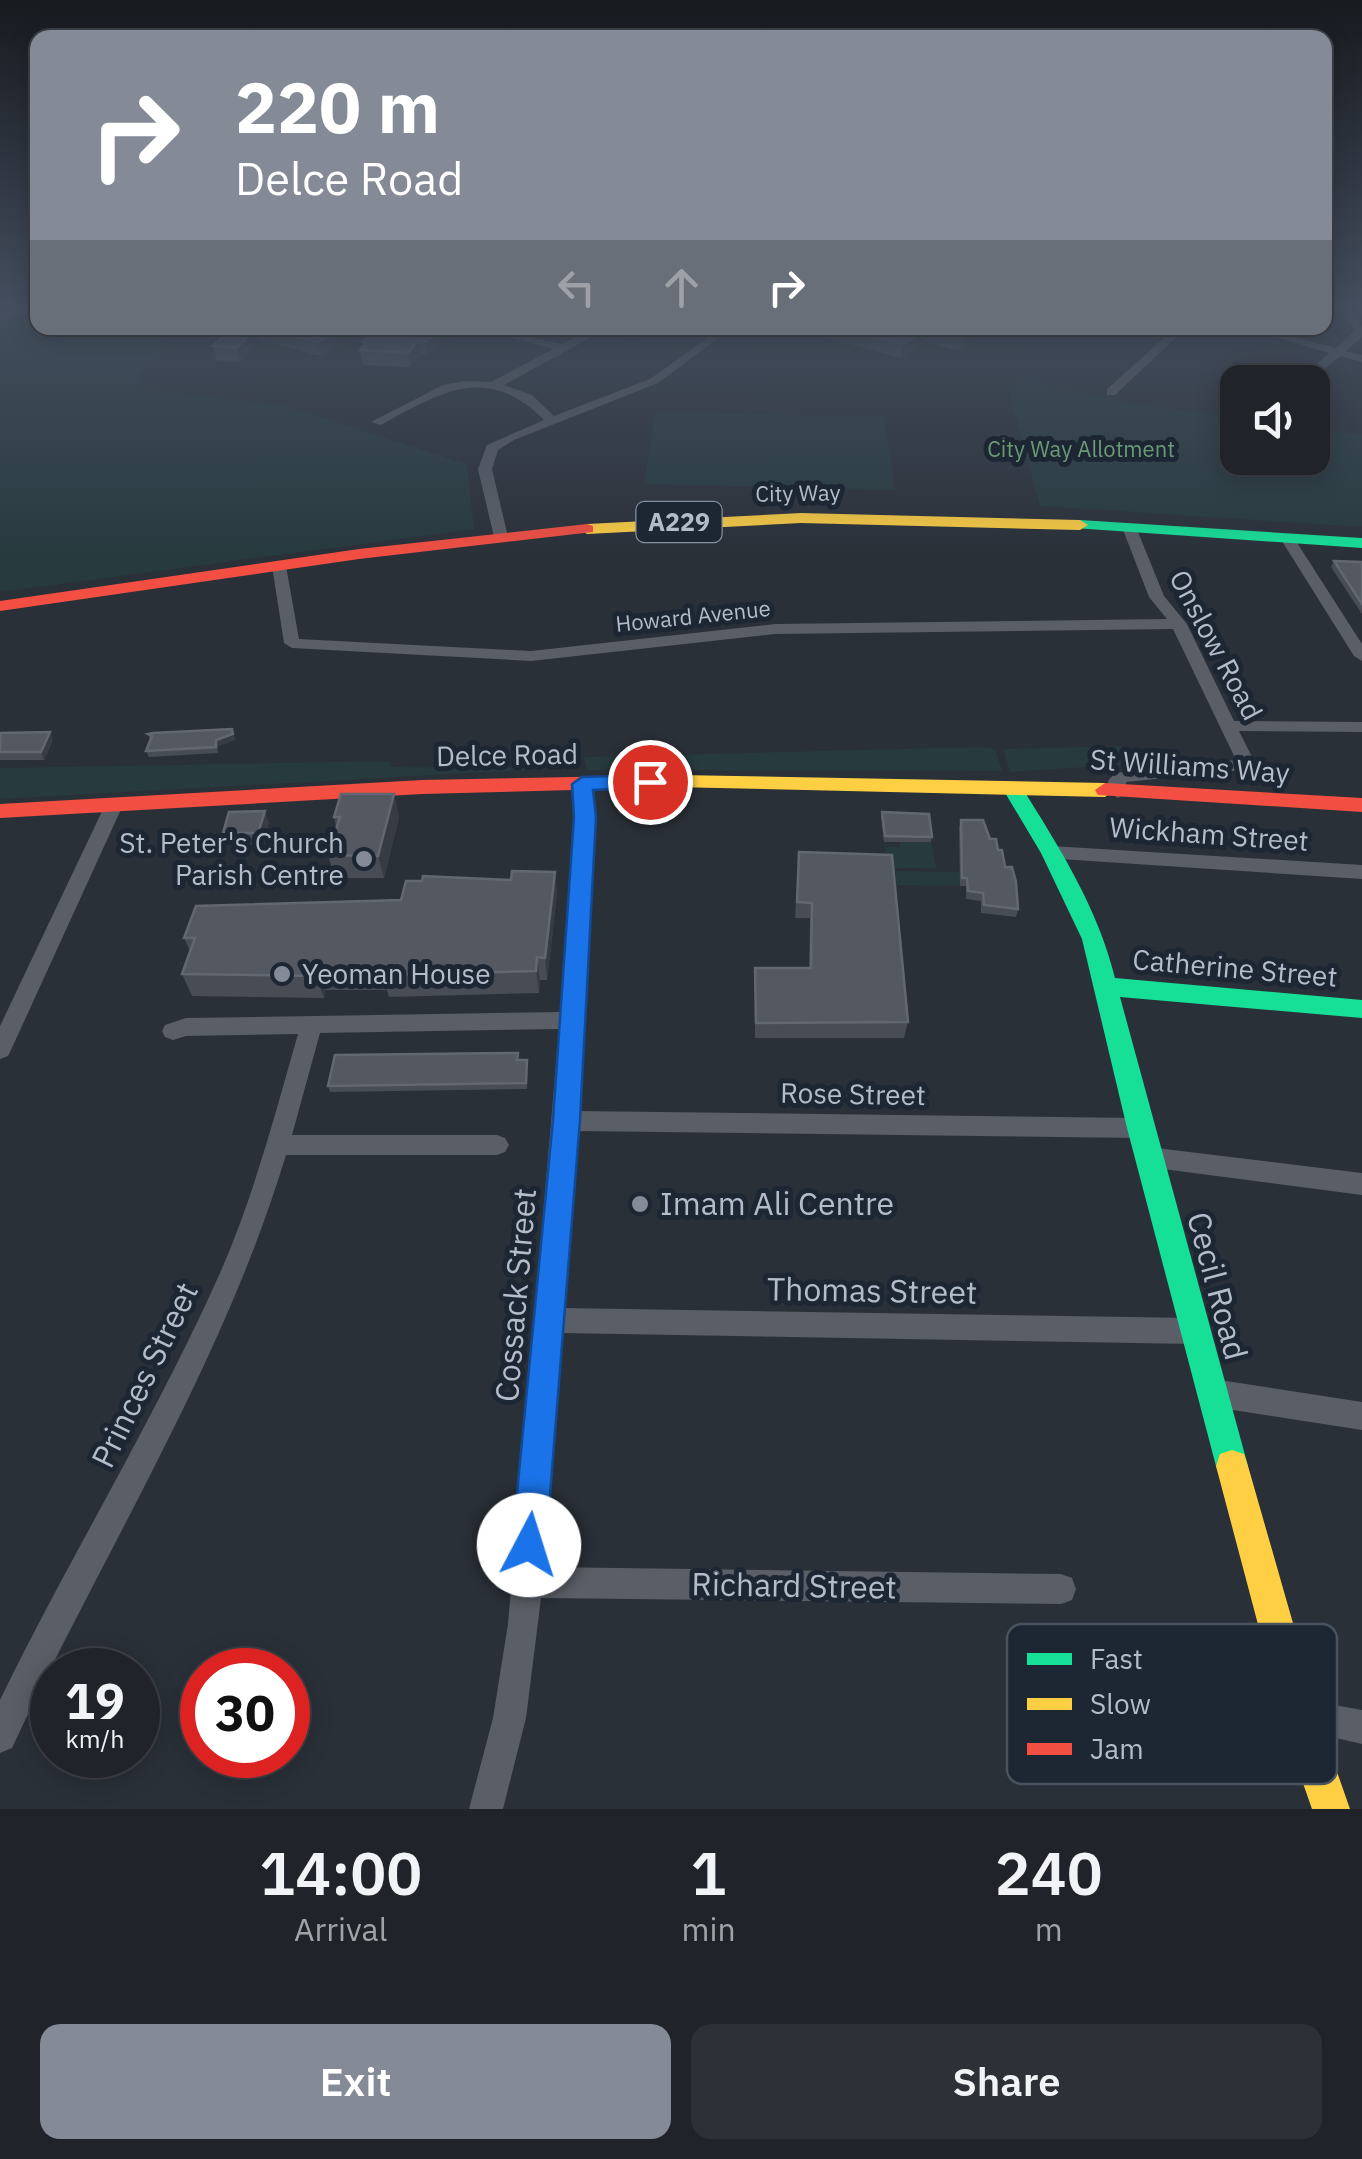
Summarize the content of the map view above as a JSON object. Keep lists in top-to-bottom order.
{
  "streets": {
    "street": [
      "City Way",
      "A229",
      "Howard Avenue",
      "Onslow Road",
      "Delce Road",
      "St Williams Way",
      "Wickham Street",
      "Catherine Street",
      "Rose Street",
      "Cecil Road",
      "Thomas Street",
      "Cossack Street",
      "Princes Street",
      "Richard Street"
    ]
  },
  "crossings": [
    ["City Way", "Howard Avenue"],
    ["City Way", "Onslow Road"],
    ["Howard Avenue", "Onslow Road"],
    ["Onslow Road", "St Williams Way"],
    ["Delce Road", "St Williams Way"],
    ["Delce Road", "Cecil Road"],
    ["Delce Road", "Cossack Street"],
    ["St Williams Way", "Cecil Road"],
    ["Wickham Street", "Cecil Road"],
    ["Catherine Street", "Cecil Road"],
    ["Rose Street", "Cecil Road"],
    ["Rose Street", "Cossack Street"],
    ["Cecil Road", "Thomas Street"],
    ["Thomas Street", "Cossack Street"],
    ["Cossack Street", "Richard Street"]
  ],
  "parks": ["City Way Allotment"],
  "places": ["St. Peter's Church Parish Centre", "Yeoman House", "Imam Ali Centre"],
  "legend": ["Fast", "Slow", "Jam"],
  "page": {
    "turn": ["220 m", "Delce Road"],
    "speed": "19 km/h",
    "limit": "30",
    "eta": [
      "14:00",
      "Arrival",
      "1",
      "min",
      "240",
      "m"
    ],
    "buttons": ["Exit", "Share"]
  }
}
